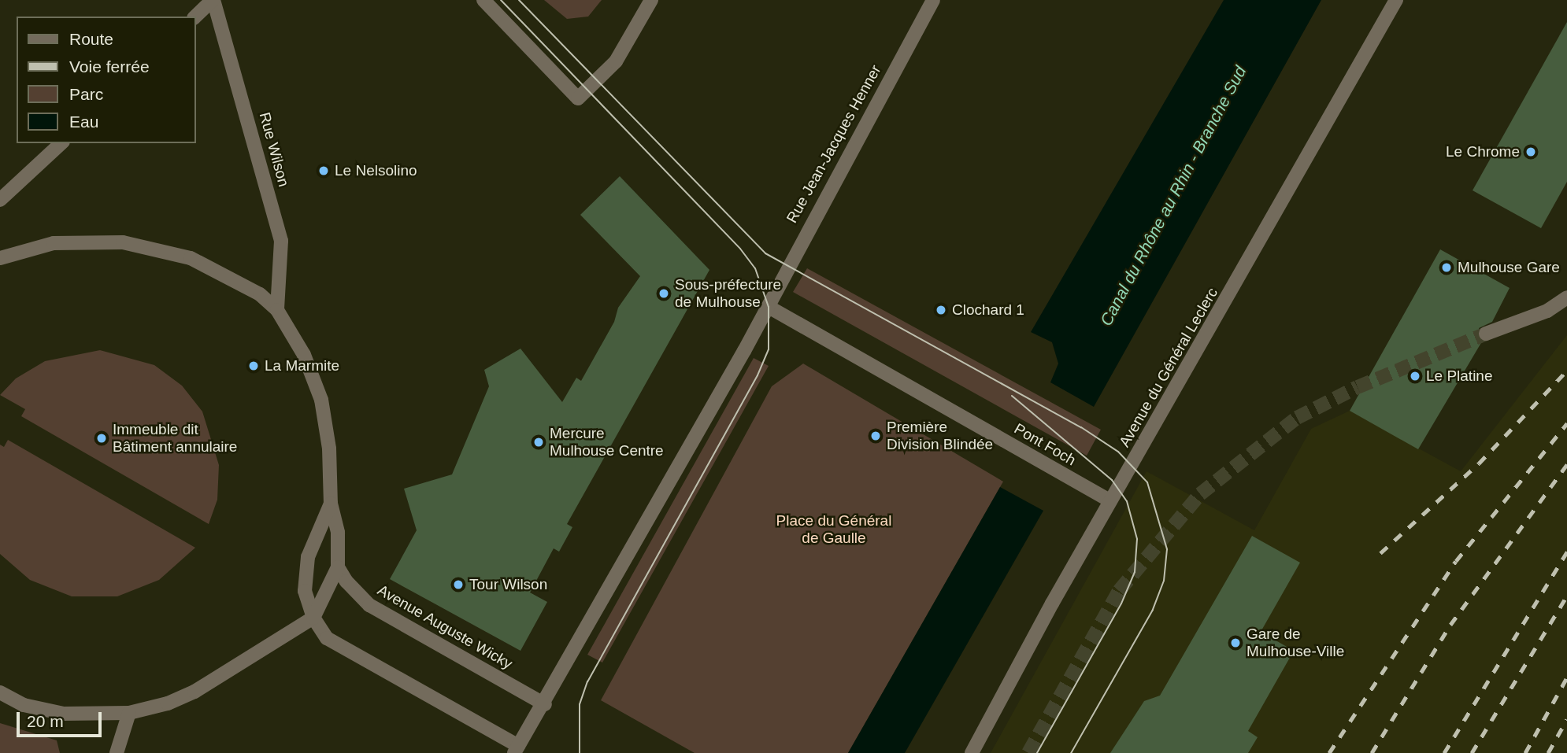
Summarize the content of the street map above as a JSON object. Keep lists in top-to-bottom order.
{
  "streets": {
    "street": [
      "Rue Jean-Jacques Henner",
      "Rue Wilson",
      "Avenue du Général Leclerc",
      "Pont Foch",
      "Avenue Auguste Wicky"
    ]
  },
  "crossings": [
    ["Rue Jean-Jacques Henner", "Pont Foch"],
    ["Avenue du Général Leclerc", "Pont Foch"]
  ],
  "water": ["Canal du Rhône au Rhin - Branche Sud"],
  "parks": ["Place du Général de Gaulle"],
  "places": [
    "Le Chrome",
    "Le Nelsolino",
    "Mulhouse Gare",
    "Sous-préfecture de Mulhouse",
    "Clochard 1",
    "La Marmite",
    "Le Platine",
    "Première Division Blindée",
    "Immeuble dit Bâtiment annulaire",
    "Mercure Mulhouse Centre",
    "Tour Wilson",
    "Gare de Mulhouse-Ville"
  ],
  "legend": [
    "Route",
    "Voie ferrée",
    "Parc",
    "Eau"
  ],
  "scale_bar": "20 m"
}
